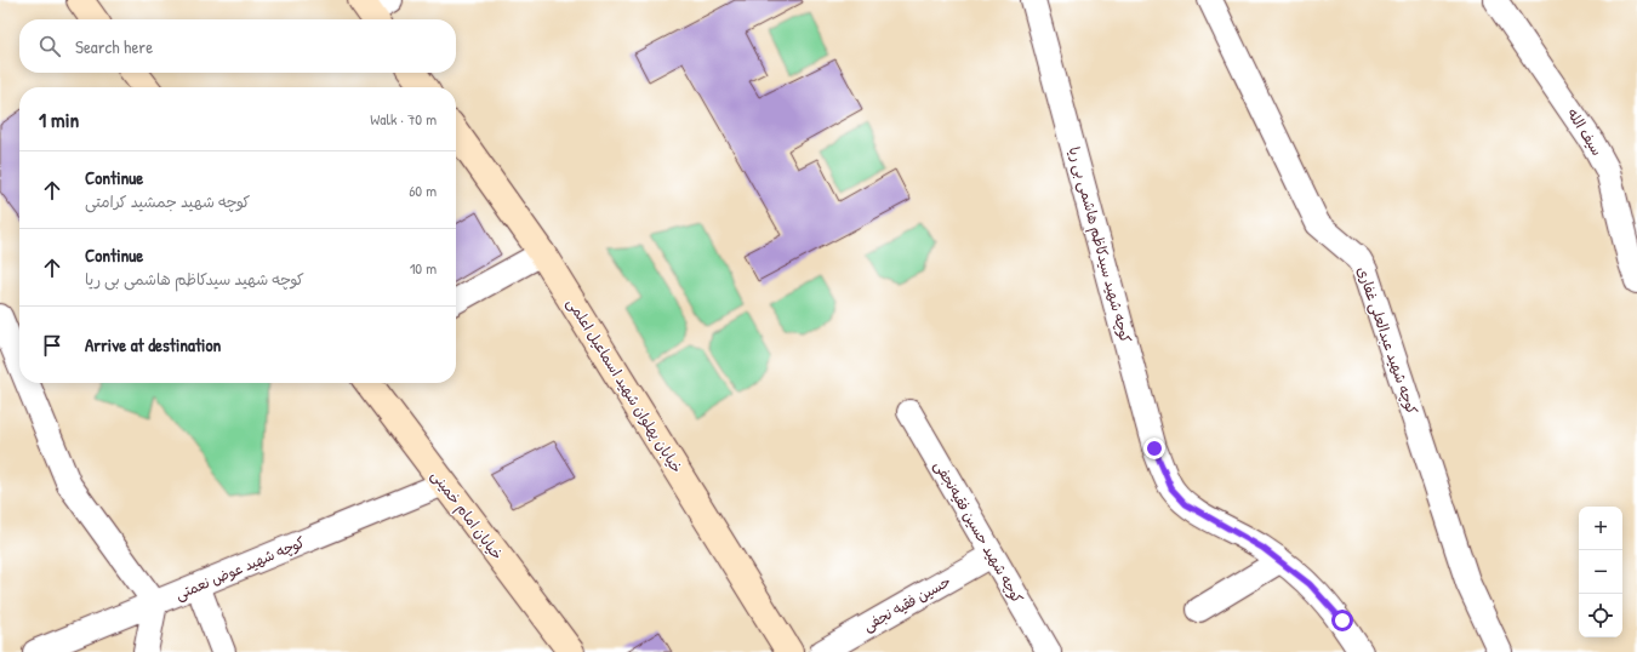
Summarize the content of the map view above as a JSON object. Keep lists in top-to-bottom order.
{
  "streets": {
    "street": [
      "سیف الله",
      "کوچه شهید سیدکاظم هاشمی بی ریا",
      "کوچه شهید عبدالعلی غفاری",
      "خیابان پهلوان شهید اسماعیل اعلمی",
      "خیابان امام خمینی",
      "کوچه شهید حسین فقیه‌نجفی",
      "کوچه شهید عوض نعمتی",
      "حسین فقیه نجفی"
    ]
  },
  "crossings": [
    ["خیابان امام خمینی", "کوچه شهید عوض نعمتی"],
    ["کوچه شهید حسین فقیه‌نجفی", "حسین فقیه نجفی"]
  ],
  "page": {
    "search": "Search here",
    "heading": ["1 min", "Walk · 70 m"],
    "list": [
      ["Continue", "کوچه شهید جمشید کرامتی", "60 m"],
      ["Continue", "کوچه شهید سیدکاظم هاشمی بی ریا", "10 m"],
      "Arrive at destination"
    ],
    "map_buttons": ["+", "−"]
  }
}
